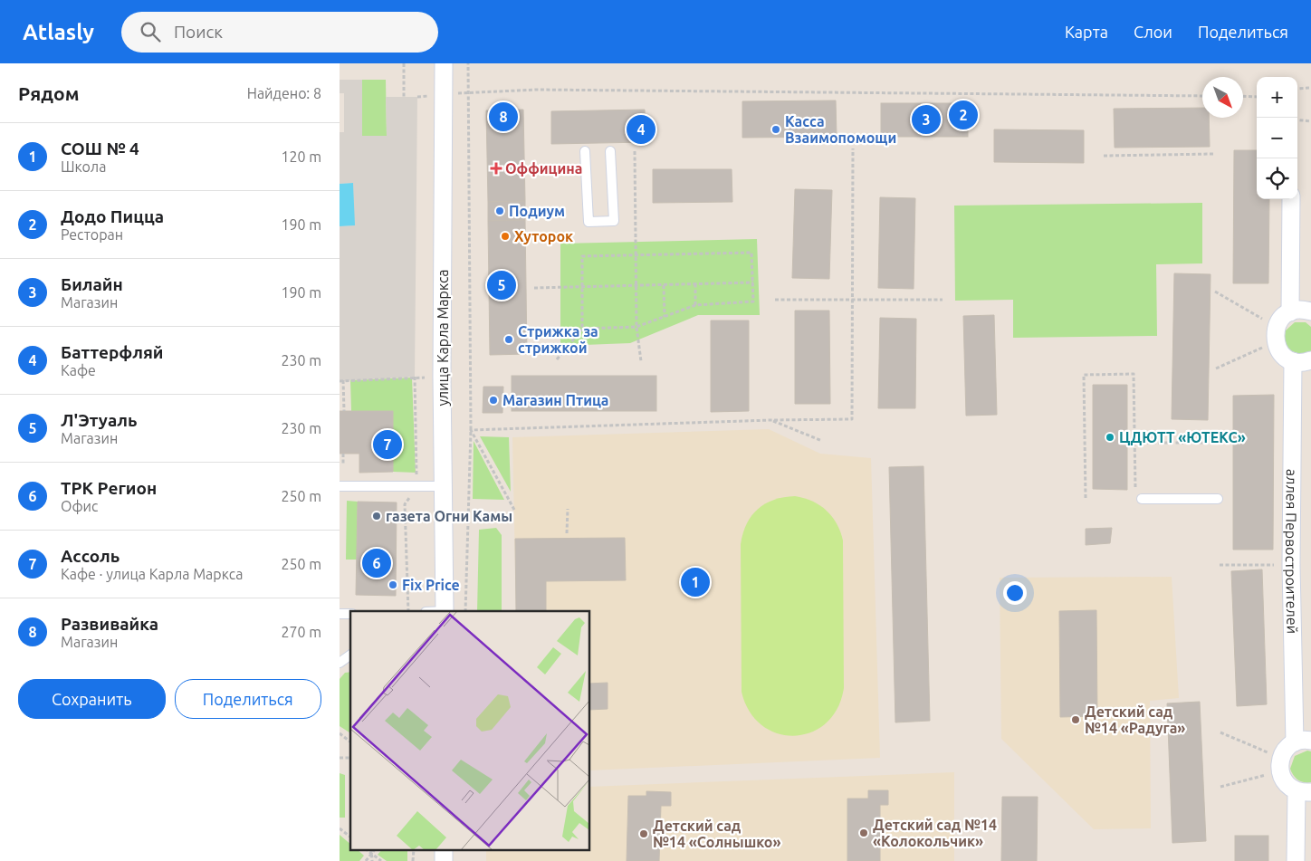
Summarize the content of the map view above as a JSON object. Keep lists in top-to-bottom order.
{
  "streets": {
    "street": ["улица Карла Маркса", "аллея Первостроителей"]
  },
  "places": {
    "other": [
      "Касса Взаимопомощи",
      "Подиум",
      "Хуторок",
      "Стрижка за стрижкой",
      "Магазин Птица",
      "ЦДЮТТ «ЮТЕКС»",
      "газета Огни Камы",
      "Fix Price",
      "Детский сад №14 «Радуга»",
      "Детский сад №14 «Колокольчик»",
      "Детский сад №14 «Солнышко»"
    ],
    "health": ["Оффицина"]
  },
  "north": "bottom right",
  "page": {
    "header": "Atlasly",
    "search": "Поиск",
    "nav": ["Карта", "Слои", "Поделиться"],
    "heading": ["Рядом", "Найдено: 8"],
    "map_buttons": ["+", "−"],
    "pins": [
      "2",
      "8",
      "3",
      "4",
      "5",
      "7",
      "6",
      "1"
    ],
    "list": [
      {
        "mark": "1",
        "name": "СОШ № 4",
        "note": "Школа",
        "value": "120 m"
      },
      {
        "mark": "2",
        "name": "Додо Пицца",
        "note": "Ресторан",
        "value": "190 m"
      },
      {
        "mark": "3",
        "name": "Билайн",
        "note": "Магазин",
        "value": "190 m"
      },
      {
        "mark": "4",
        "name": "Баттерфляй",
        "note": "Кафе",
        "value": "230 m"
      },
      {
        "mark": "5",
        "name": "Л'Этуаль",
        "note": "Магазин",
        "value": "230 m"
      },
      {
        "mark": "6",
        "name": "ТРК Регион",
        "note": "Офис",
        "value": "250 m"
      },
      {
        "mark": "7",
        "name": "Ассоль",
        "note": "Кафе · улица Карла Маркса",
        "value": "250 m"
      },
      {
        "mark": "8",
        "name": "Развивайка",
        "note": "Магазин",
        "value": "270 m"
      }
    ],
    "buttons": ["Сохранить", "Поделиться"]
  }
}
